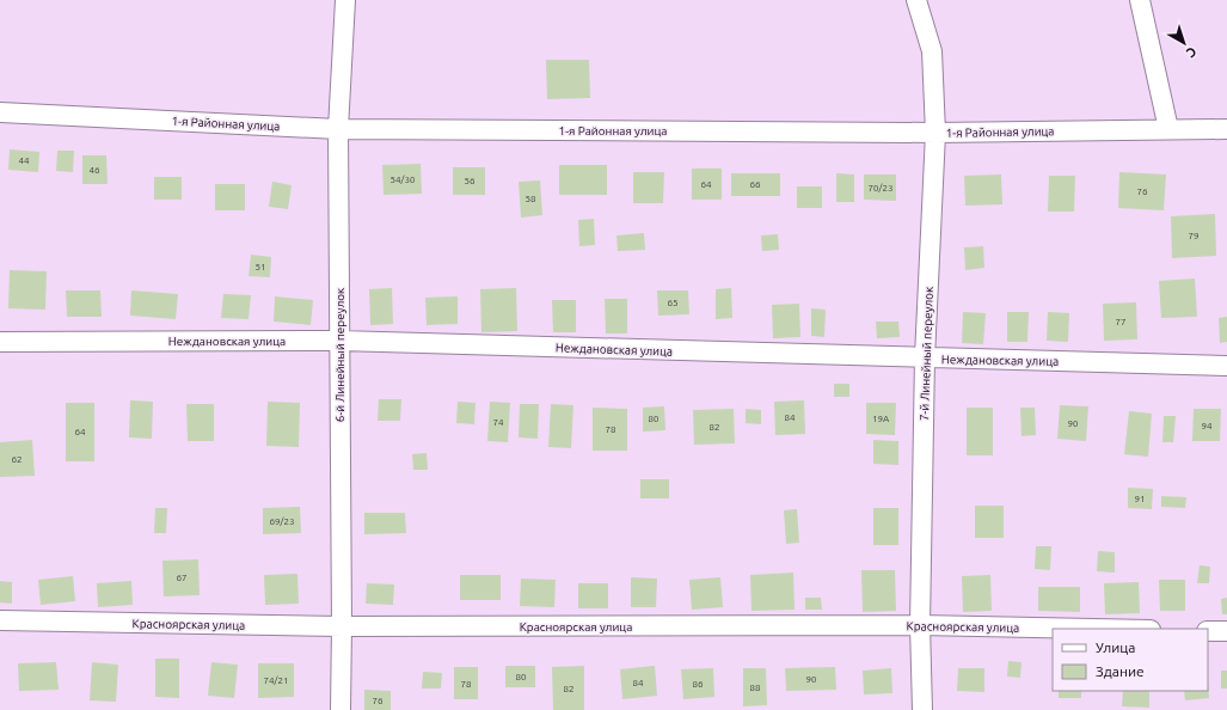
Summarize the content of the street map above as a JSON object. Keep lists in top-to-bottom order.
{
  "streets": {
    "street": [
      "1-я Районная улица",
      "Неждановская улица",
      "7-й Линейный переулок",
      "6-й Линейный переулок",
      "Красноярская улица"
    ]
  },
  "crossings": [
    ["1-я Районная улица", "7-й Линейный переулок"],
    ["1-я Районная улица", "6-й Линейный переулок"],
    ["Неждановская улица", "7-й Линейный переулок"],
    ["Неждановская улица", "6-й Линейный переулок"],
    ["7-й Линейный переулок", "Красноярская улица"],
    ["6-й Линейный переулок", "Красноярская улица"]
  ],
  "house_numbers": [
    "44",
    "46",
    "54/30",
    "56",
    "64",
    "66",
    "70/23",
    "76",
    "58",
    "79",
    "51",
    "65",
    "77",
    "84",
    "80",
    "19А",
    "74",
    "90",
    "94",
    "82",
    "78",
    "64",
    "62",
    "91",
    "69/23",
    "67",
    "80",
    "90",
    "74/21",
    "84",
    "78",
    "86",
    "88",
    "82",
    "76"
  ],
  "legend": ["Улица", "Здание"],
  "north": "bottom right"
}
